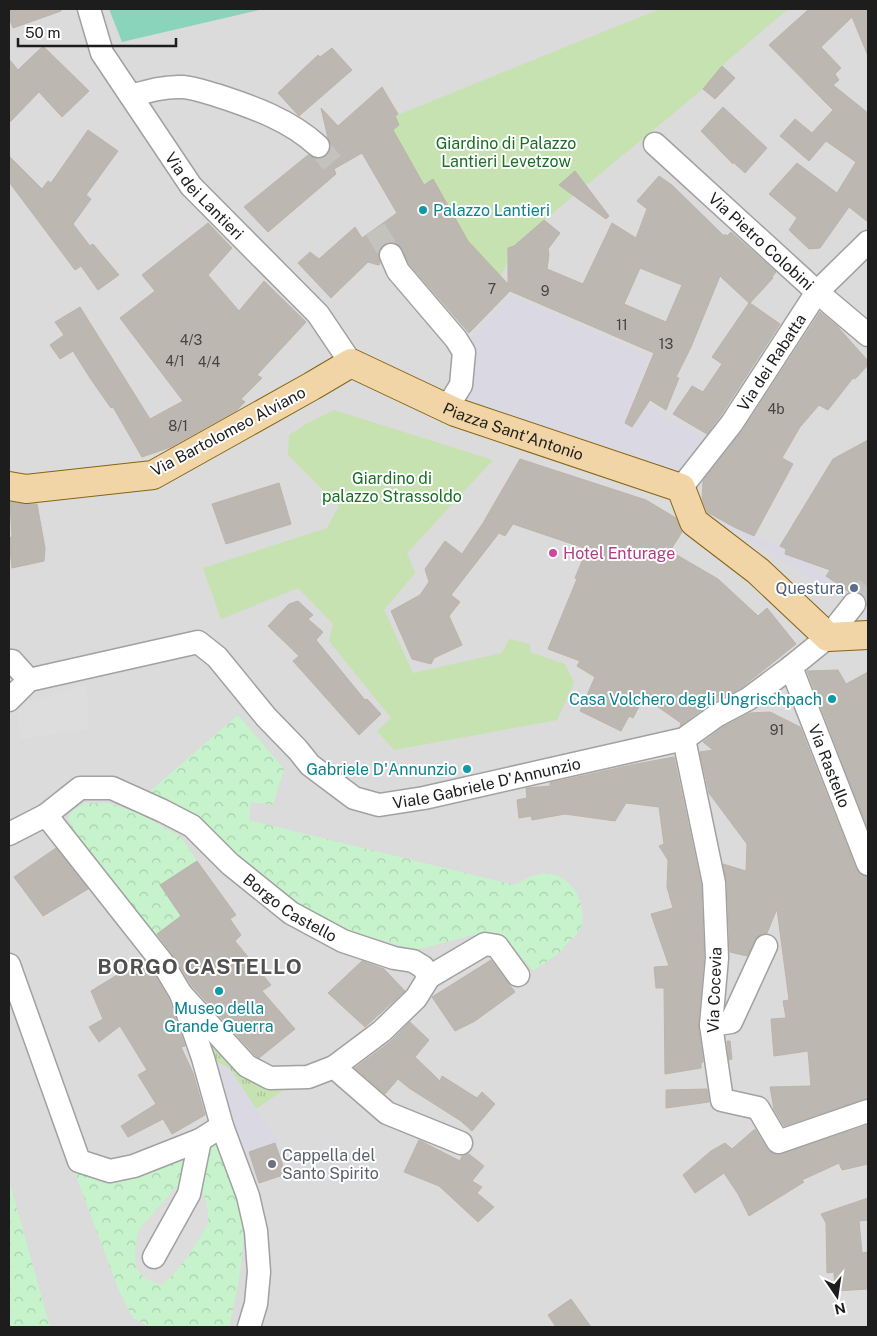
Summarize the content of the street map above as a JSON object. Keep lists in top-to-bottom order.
{
  "streets": {
    "main road": ["Via Bartolomeo Alviano", "Piazza Sant'Antonio"],
    "street": [
      "Via dei Lantieri",
      "Via Pietro Colobini",
      "Via dei Rabatta",
      "Via Rastello",
      "Viale Gabriele D'Annunzio",
      "Borgo Castello",
      "Via Cocevia"
    ]
  },
  "crossings": [
    ["Via dei Lantieri", "Via Bartolomeo Alviano"],
    ["Via dei Lantieri", "Piazza Sant'Antonio"],
    ["Via Pietro Colobini", "Via dei Rabatta"],
    ["Via dei Rabatta", "Piazza Sant'Antonio"],
    ["Via Bartolomeo Alviano", "Piazza Sant'Antonio"],
    ["Via Rastello", "Viale Gabriele D'Annunzio"],
    ["Viale Gabriele D'Annunzio", "Via Cocevia"]
  ],
  "districts": ["BORGO CASTELLO"],
  "parks": ["Giardino di Palazzo Lantieri Levetzow", "Giardino di palazzo Strassoldo"],
  "places": [
    "Palazzo Lantieri",
    "Hotel Enturage",
    "Questura",
    "Casa Volchero degli Ungrischpach",
    "Gabriele D'Annunzio",
    "Museo della Grande Guerra",
    "Cappella del Santo Spirito"
  ],
  "house_numbers": [
    "7",
    "9",
    "11",
    "4/3",
    "13",
    "4/1",
    "4/4",
    "4b",
    "8/1",
    "91"
  ],
  "scale_bar": "50 m",
  "north": "bottom"
}
